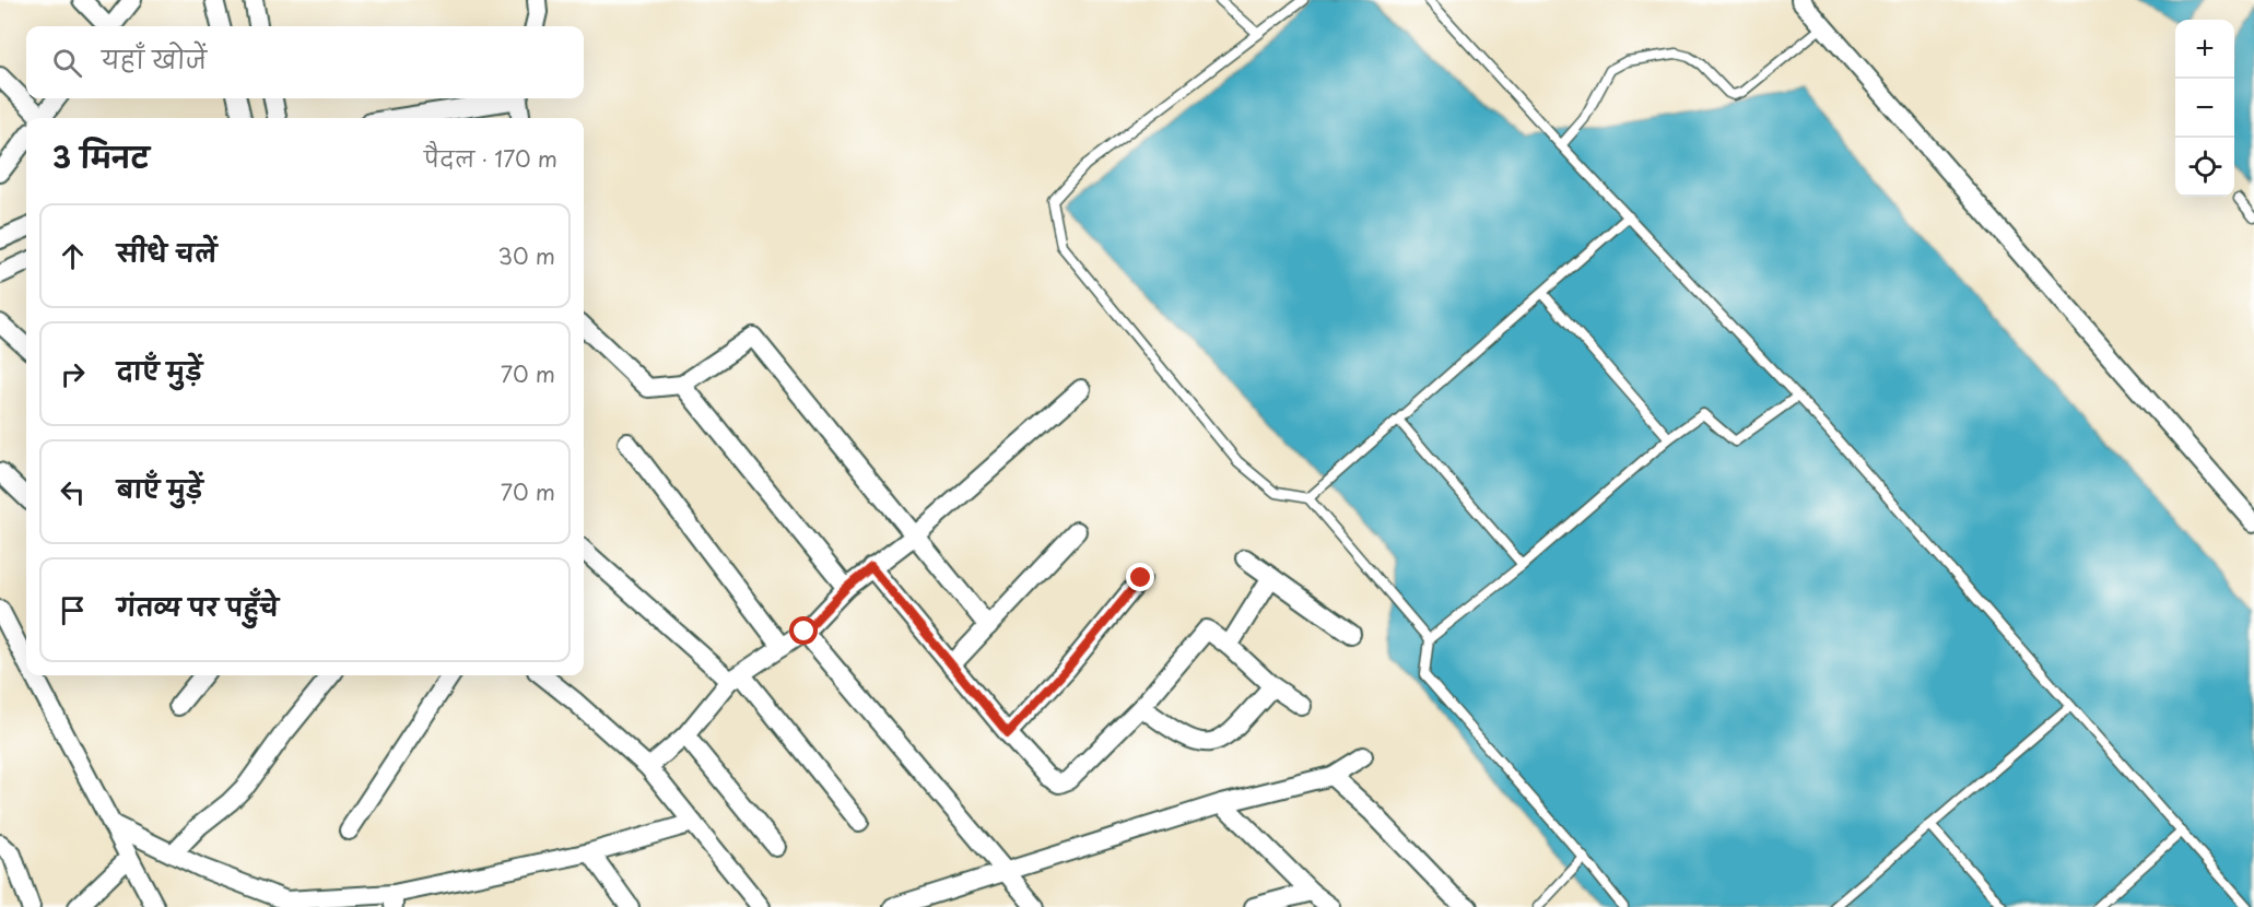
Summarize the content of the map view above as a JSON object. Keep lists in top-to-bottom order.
{
  "page": {
    "map_buttons": ["+", "−"],
    "search": "यहाँ खोजें",
    "heading": ["3 मिनट", "पैदल · 170 m"],
    "list": [
      ["सीधे चलें", "30 m"],
      ["दाएँ मुड़ें", "70 m"],
      ["बाएँ मुड़ें", "70 m"],
      "गंतव्य पर पहुँचे"
    ]
  }
}
